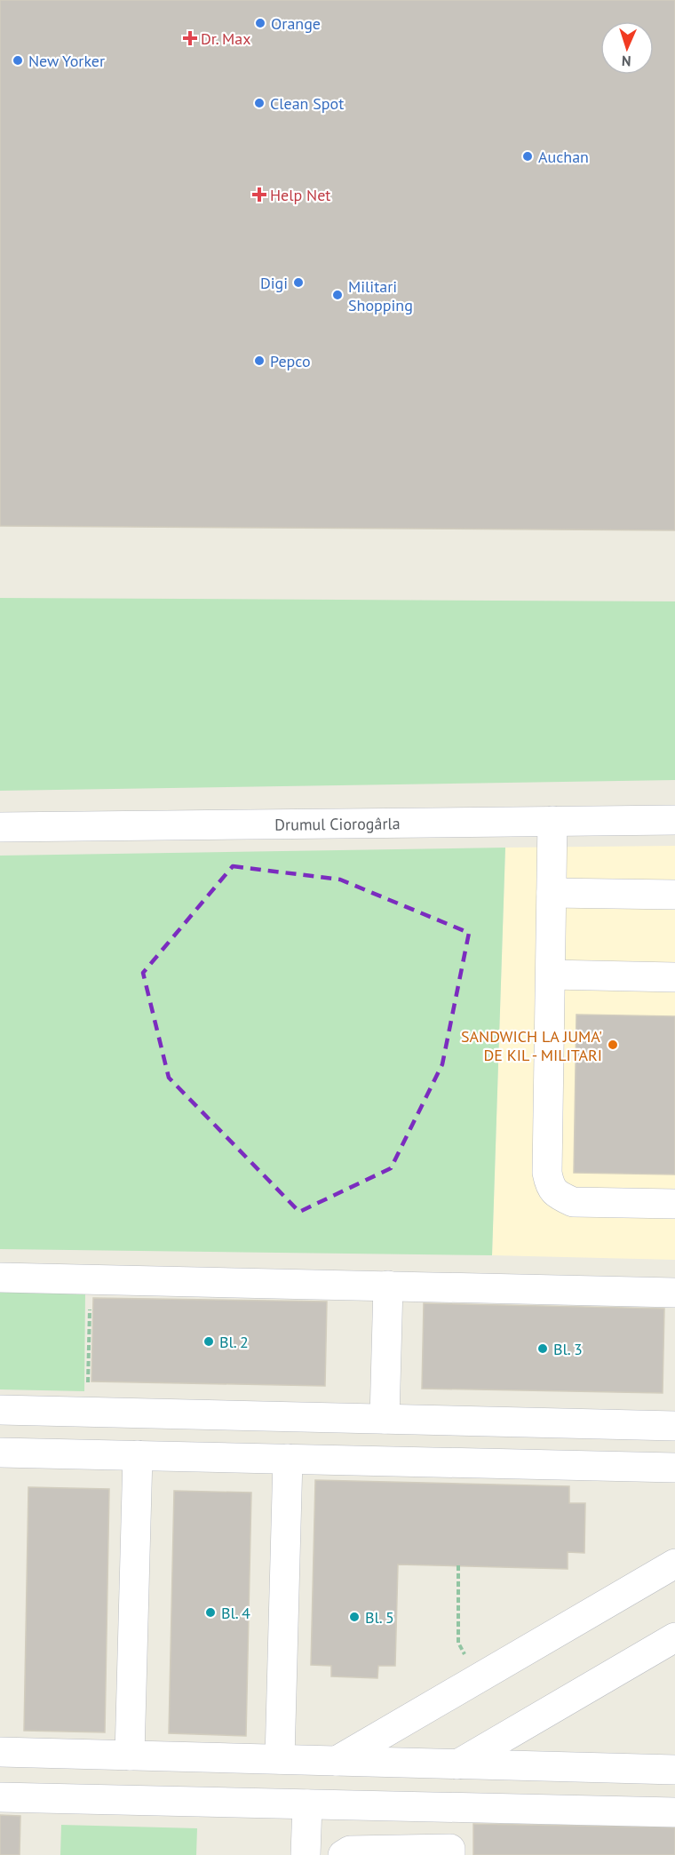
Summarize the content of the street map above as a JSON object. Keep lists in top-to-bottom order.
{
  "streets": {
    "street": ["Drumul Ciorogârla"]
  },
  "places": {
    "other": [
      "Orange",
      "New Yorker",
      "Clean Spot",
      "Auchan",
      "Digi",
      "Militari Shopping",
      "Pepco",
      "SANDWICH LA JUMA' DE KIL - MILITARI",
      "Bl. 2",
      "Bl. 3",
      "Bl. 4",
      "Bl. 5"
    ],
    "health": ["Dr. Max", "Help Net"]
  },
  "north": "bottom"
}
